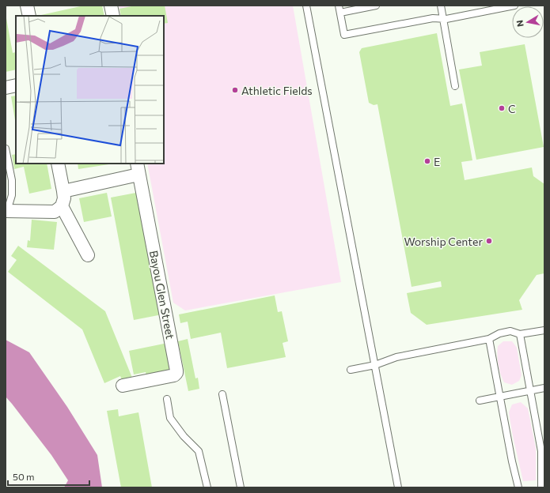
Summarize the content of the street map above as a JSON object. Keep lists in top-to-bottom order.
{
  "streets": {
    "street": ["Bayou Glen Street"]
  },
  "places": [
    "Athletic Fields",
    "C",
    "E",
    "Worship Center"
  ],
  "scale_bar": "50 m",
  "north": "left"
}
